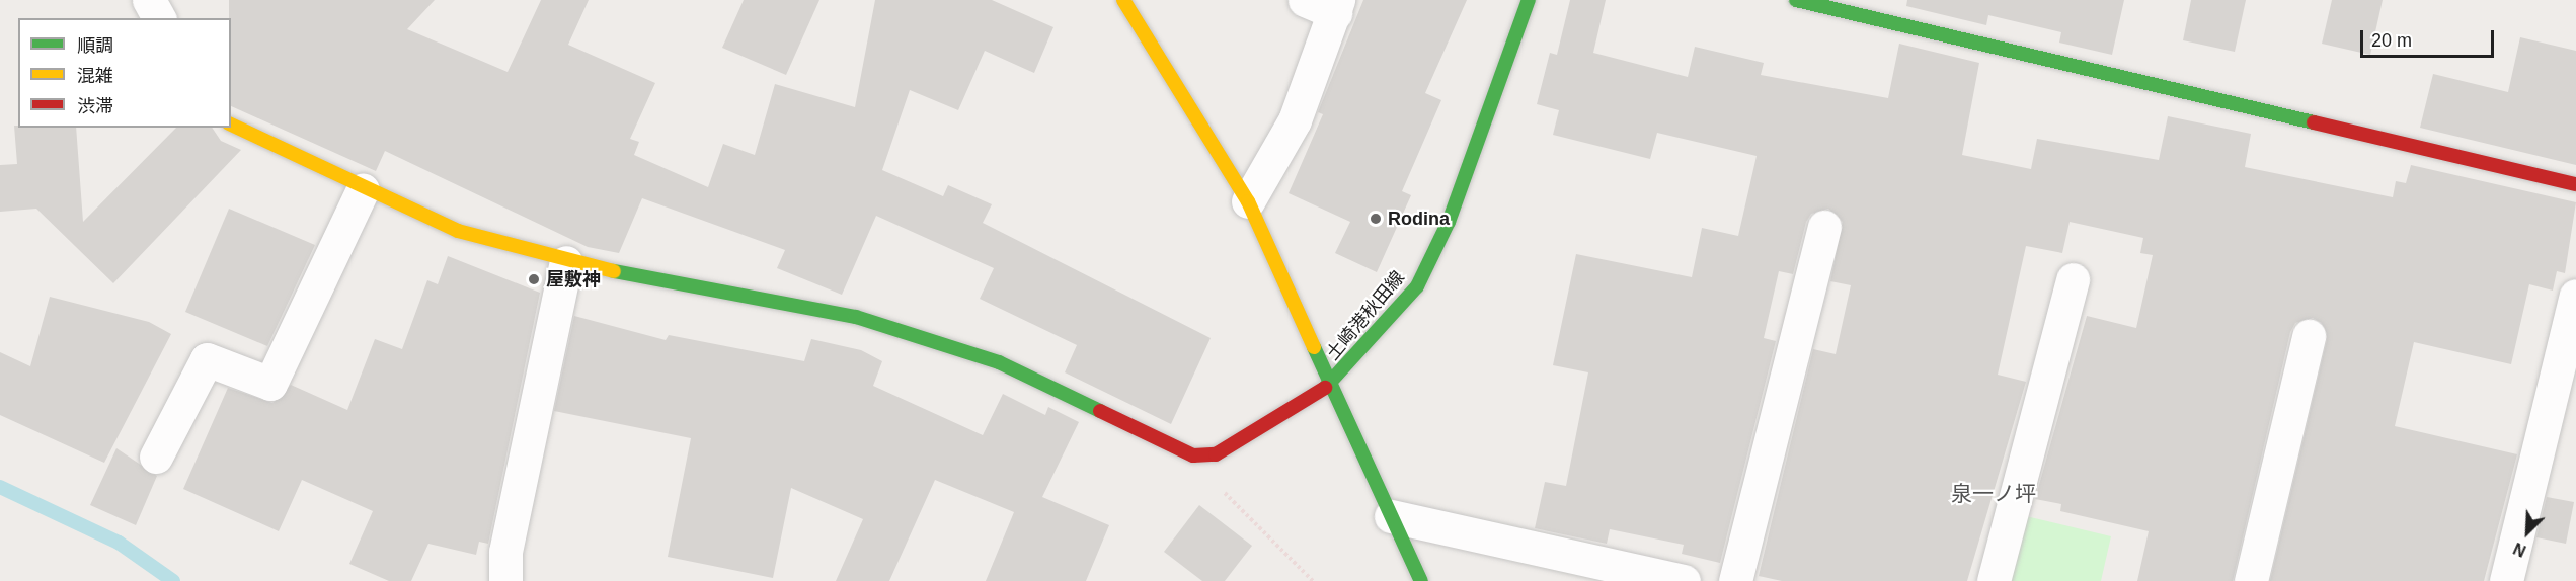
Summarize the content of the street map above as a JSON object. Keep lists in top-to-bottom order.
{
  "streets": {
    "street": ["土崎港秋田線"]
  },
  "districts": ["泉一ノ坪"],
  "places": ["Rodina", "屋敷神"],
  "legend": ["順調", "混雑", "渋滞"],
  "scale_bar": "20 m",
  "north": "bottom left"
}
